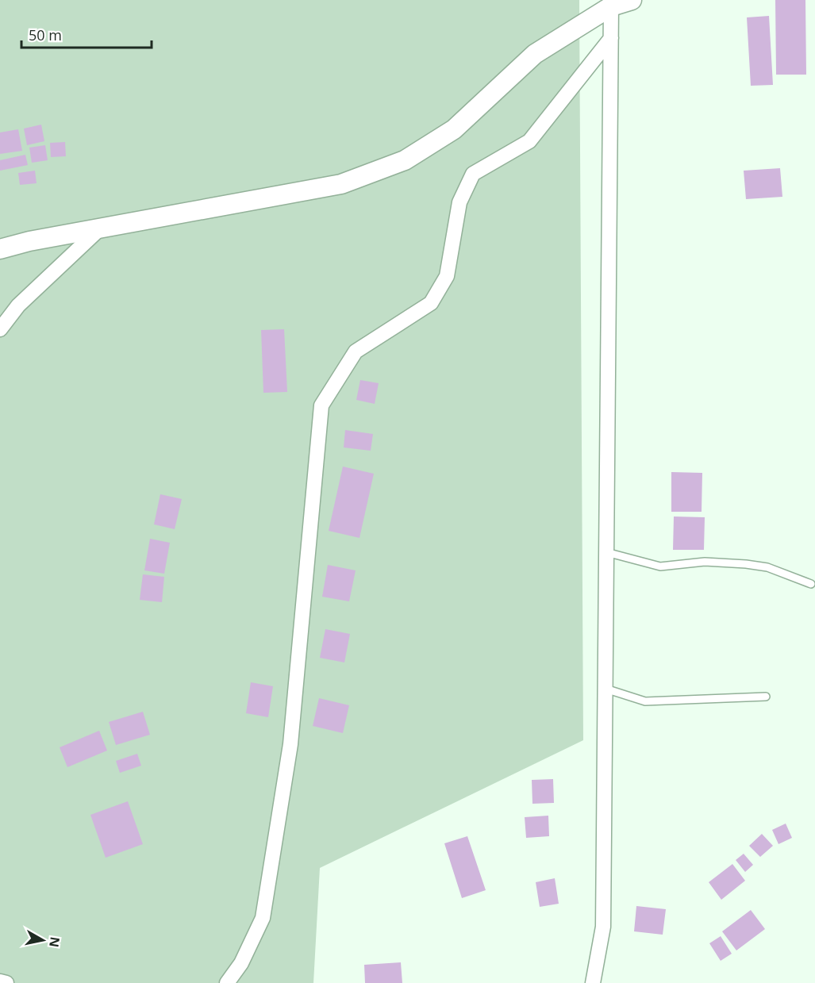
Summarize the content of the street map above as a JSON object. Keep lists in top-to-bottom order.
{
  "scale_bar": "50 m",
  "north": "right"
}
